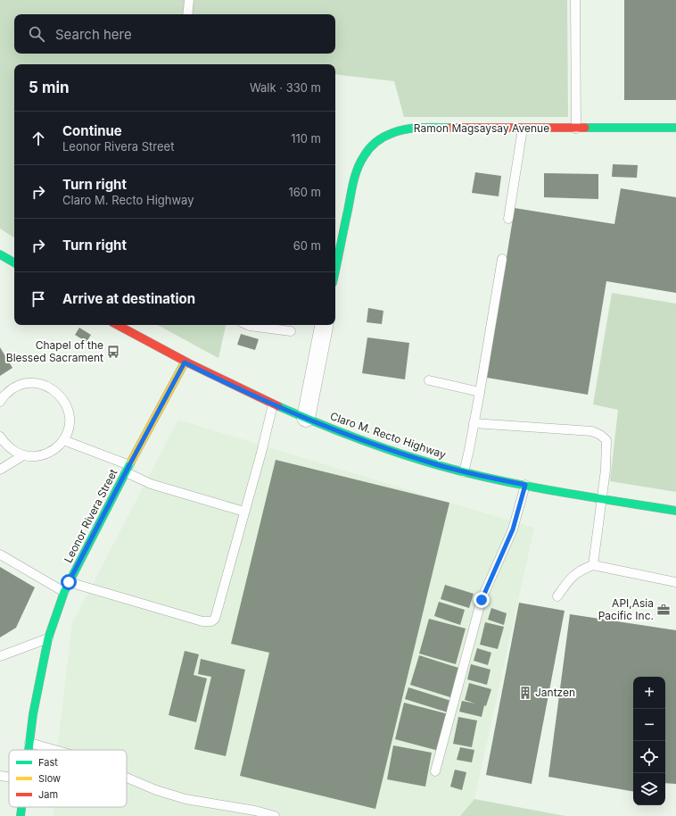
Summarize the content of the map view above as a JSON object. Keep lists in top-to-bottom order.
{
  "streets": {
    "street": ["Ramon Magsaysay Avenue", "Claro M. Recto Highway", "Leonor Rivera Street"]
  },
  "crossings": [
    ["Claro M. Recto Highway", "Leonor Rivera Street"]
  ],
  "places": {
    "bus stop": ["Chapel of the Blessed Sacrament"],
    "office": ["API,Asia Pacific Inc."],
    "building": ["Jantzen"]
  },
  "legend": ["Fast", "Slow", "Jam"],
  "page": {
    "search": "Search here",
    "heading": ["5 min", "Walk · 330 m"],
    "list": [
      ["Continue", "Leonor Rivera Street", "110 m"],
      ["Turn right", "Claro M. Recto Highway", "160 m"],
      ["Turn right", "60 m"],
      "Arrive at destination"
    ],
    "map_buttons": ["+", "−"]
  }
}
